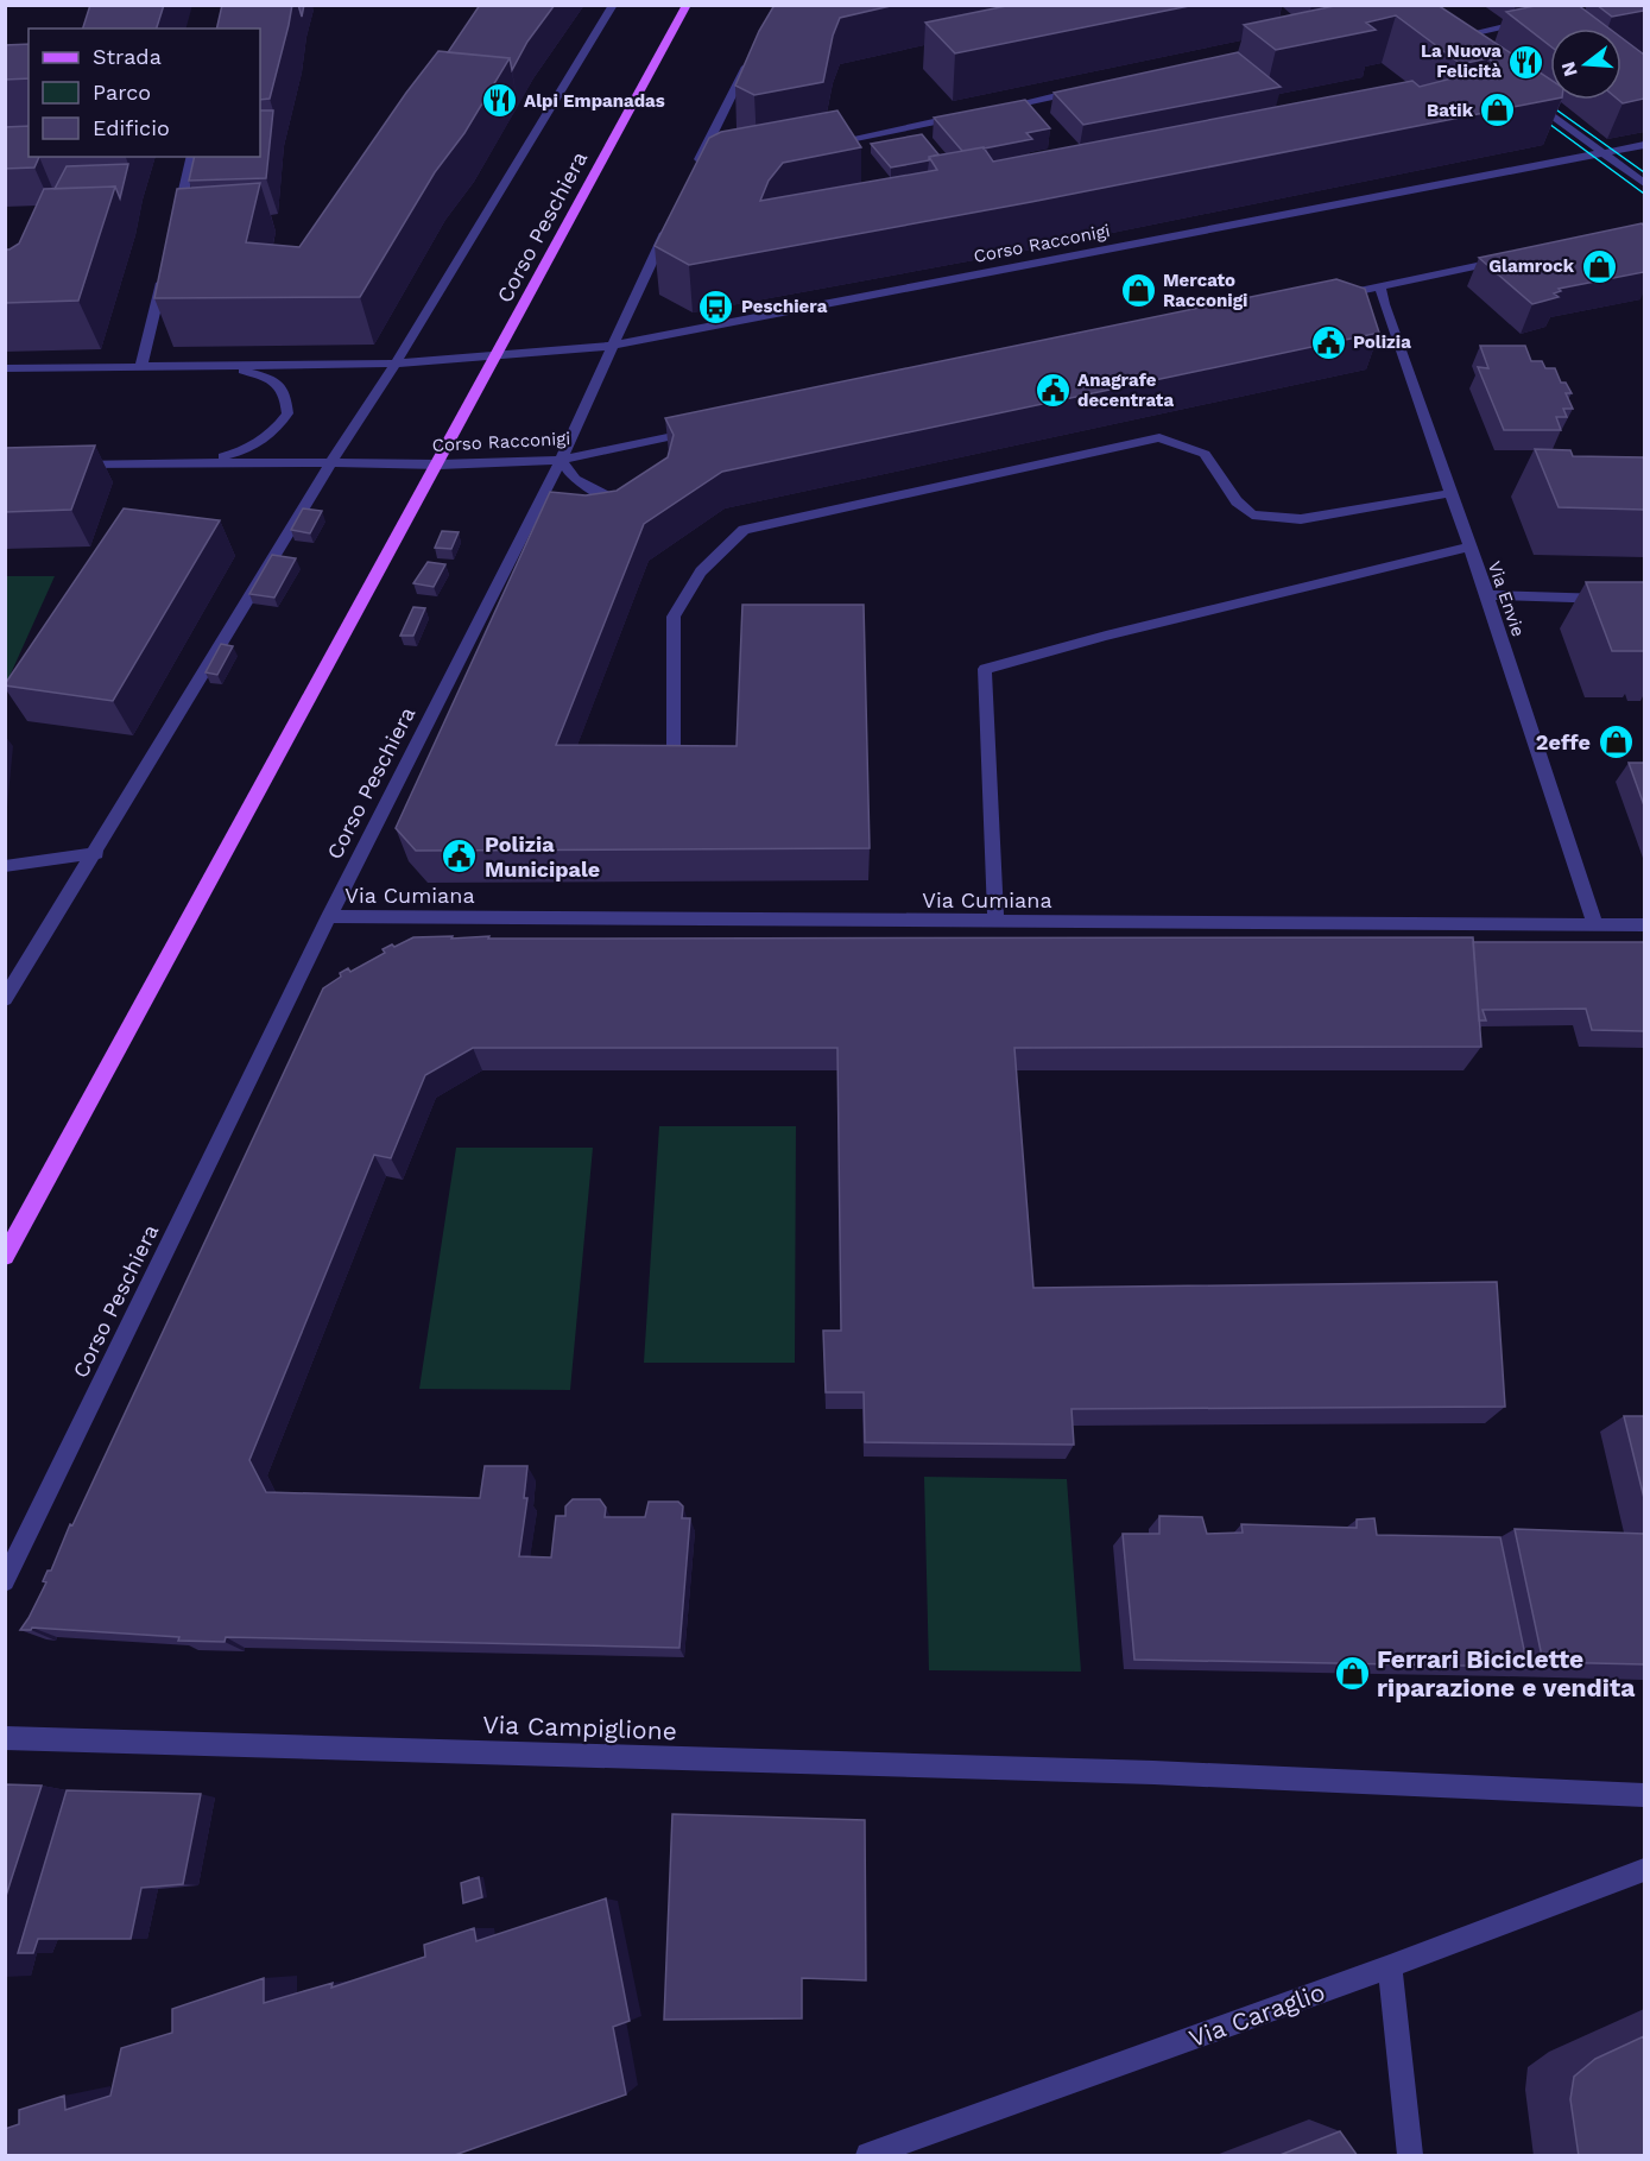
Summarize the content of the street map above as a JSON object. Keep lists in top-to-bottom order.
{
  "streets": {
    "main road": ["Corso Peschiera"],
    "street": [
      "Corso Racconigi",
      "Via Envie",
      "Via Cumiana",
      "Via Campiglione",
      "Via Caraglio"
    ]
  },
  "crossings": [
    ["Corso Peschiera", "Corso Racconigi"],
    ["Corso Peschiera", "Via Cumiana"],
    ["Via Envie", "Via Cumiana"]
  ],
  "places": {
    "restaurant": ["La Nuova Felicità", "Alpi Empanadas"],
    "shop": [
      "Batik",
      "Glamrock",
      "Mercato Racconigi",
      "2effe",
      "Ferrari Biciclette riparazione e vendita"
    ],
    "bus stop": ["Peschiera"],
    "public building": ["Polizia", "Anagrafe decentrata", "Polizia Municipale"]
  },
  "legend": ["Strada", "Parco", "Edificio"],
  "north": "left"
}
